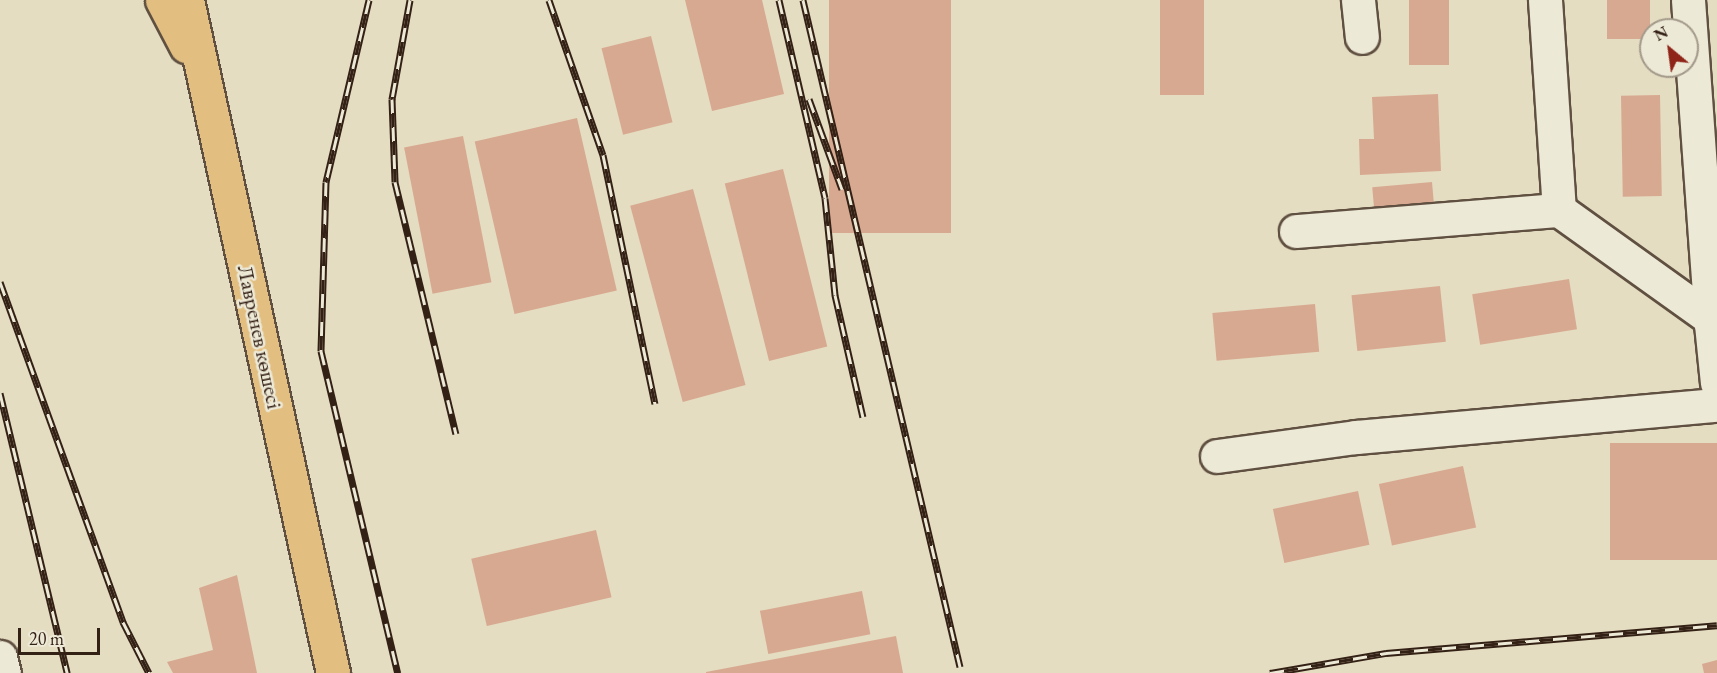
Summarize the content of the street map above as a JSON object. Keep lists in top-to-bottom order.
{
  "streets": {
    "main road": ["Лавренев көшесі"]
  },
  "scale_bar": "20 m",
  "north": "top left"
}
